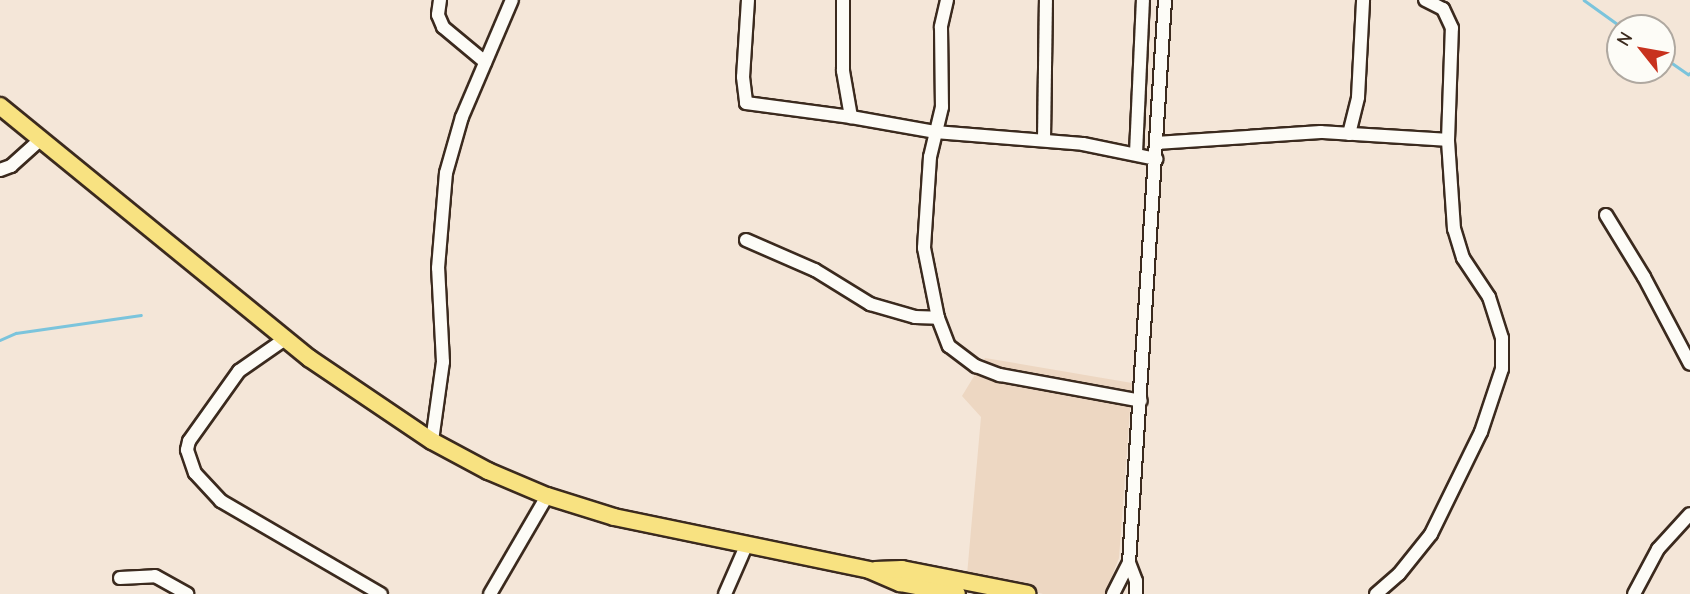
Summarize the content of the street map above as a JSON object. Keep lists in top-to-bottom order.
{
  "north": "top left"
}
